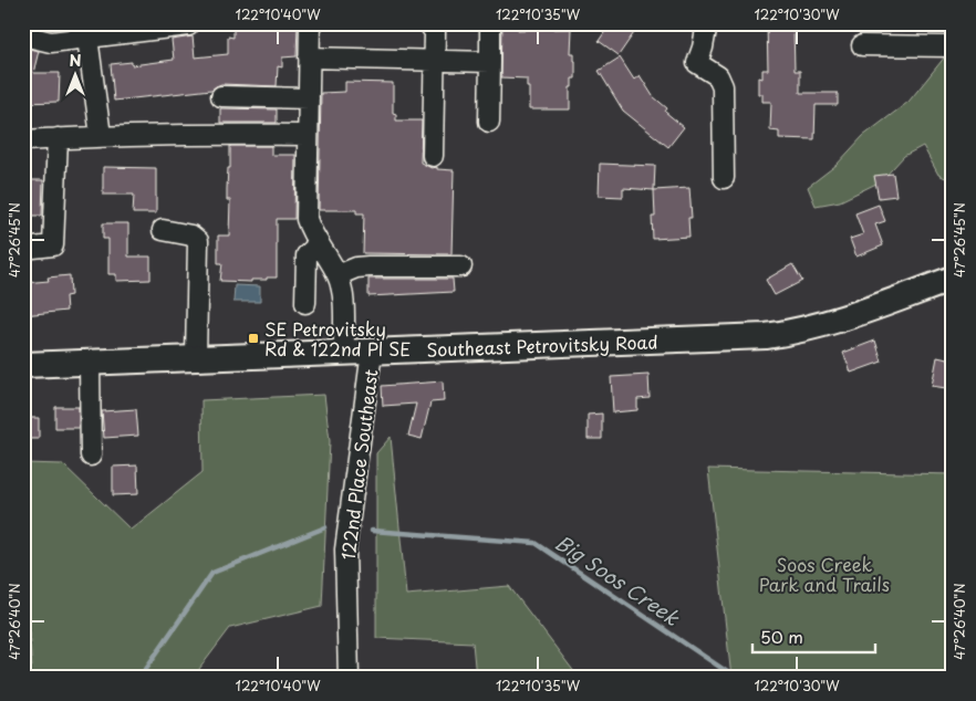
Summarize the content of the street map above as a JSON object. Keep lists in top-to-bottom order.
{
  "streets": {
    "main road": ["Southeast Petrovitsky Road"],
    "street": ["122nd Place Southeast"]
  },
  "crossings": [
    ["Southeast Petrovitsky Road", "122nd Place Southeast"]
  ],
  "water": ["Big Soos Creek"],
  "parks": ["Soos Creek Park and Trails"],
  "places": {
    "transit": ["SE Petrovitsky Rd & 122nd Pl SE"]
  },
  "scale_bar": "50 m",
  "north": "top",
  "coordinates": [
    "122°10'40\"W",
    "122°10'35\"W",
    "122°10'30\"W",
    "47°26'45\"N",
    "47°26'40\"N"
  ]
}
